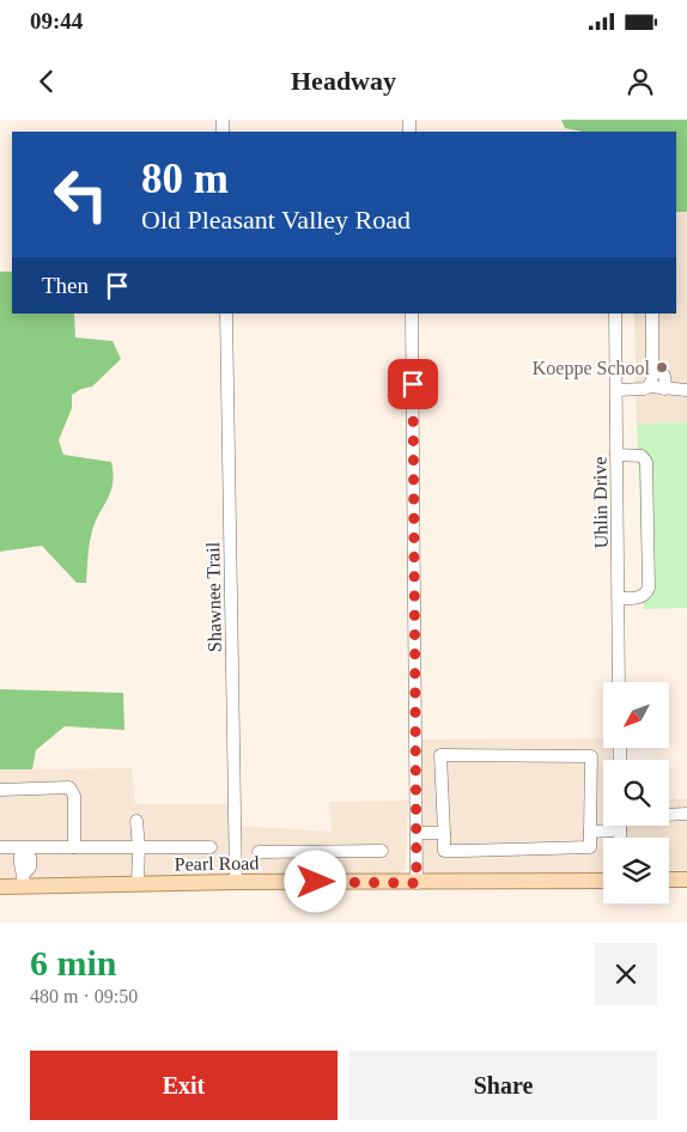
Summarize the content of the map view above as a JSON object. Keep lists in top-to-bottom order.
{
  "streets": {
    "main road": ["Pearl Road"],
    "street": ["Uhlin Drive", "Shawnee Trail"]
  },
  "crossings": [
    ["Shawnee Trail", "Pearl Road"]
  ],
  "places": ["Koeppe School"],
  "north": "bottom left",
  "page": {
    "status": "09:44",
    "header": "Headway",
    "turn": ["80 m", "Old Pleasant Valley Road"],
    "then": "Then",
    "heading": ["6 min", "480 m · 09:50"],
    "buttons": ["Exit", "Share"]
  }
}
